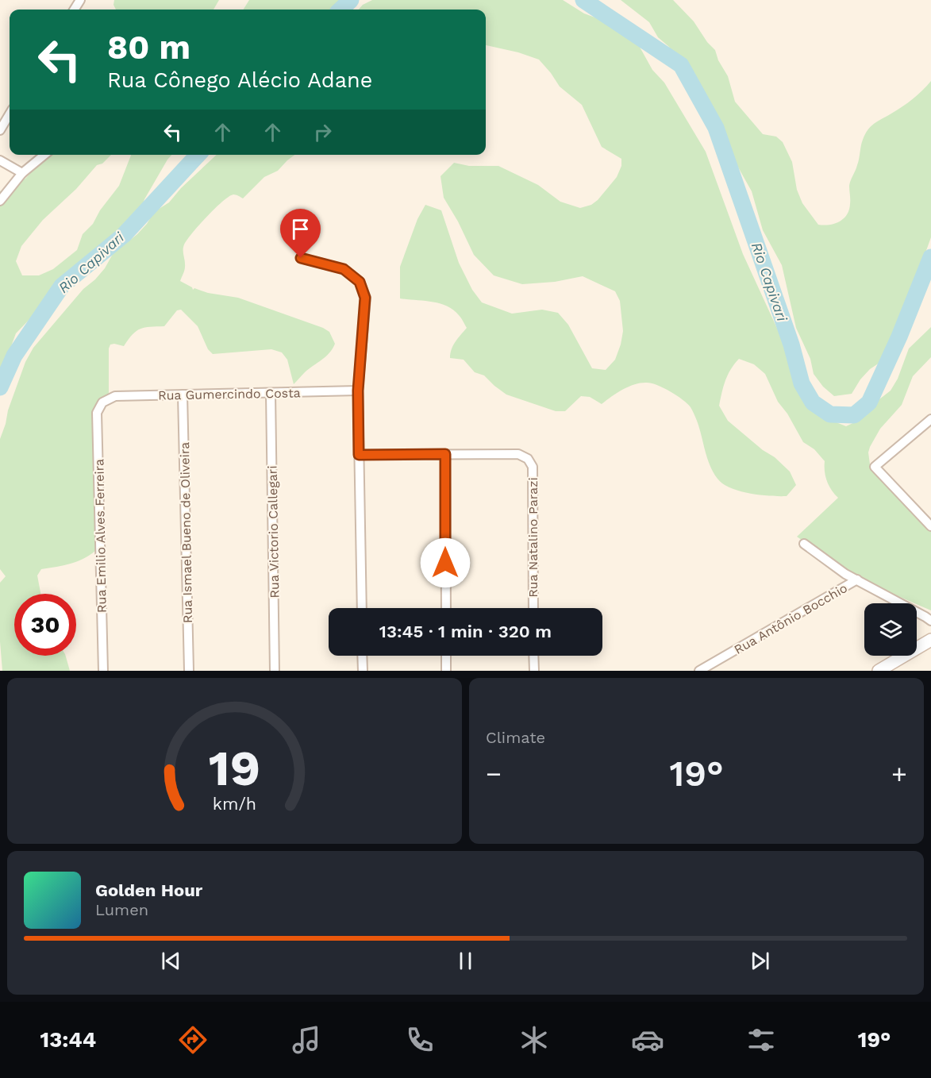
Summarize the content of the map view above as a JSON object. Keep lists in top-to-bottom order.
{
  "streets": {
    "street": [
      "Rua Gumercindo Costa",
      "Rua Victorio Callegari",
      "Rua Ismael Bueno de Oliveira",
      "Rua Emilio Alves Ferreira",
      "Rua Natalino Parazi",
      "Rua Antônio Bocchio"
    ]
  },
  "crossings": [
    ["Rua Gumercindo Costa", "Rua Victorio Callegari"],
    ["Rua Gumercindo Costa", "Rua Ismael Bueno de Oliveira"],
    ["Rua Gumercindo Costa", "Rua Emilio Alves Ferreira"]
  ],
  "water": ["Rio Capivari"],
  "page": {
    "turn": ["80 m", "Rua Cônego Alécio Adane"],
    "limit": "30",
    "trip": "13:45 · 1 min · 320 m",
    "tile": "Climate",
    "heat": ["−", "19°", "+"],
    "song": ["Golden Hour", "Lumen"],
    "tabs": ["13:44", "19°"],
    "gauge": ["19", "km/h"]
  }
}
